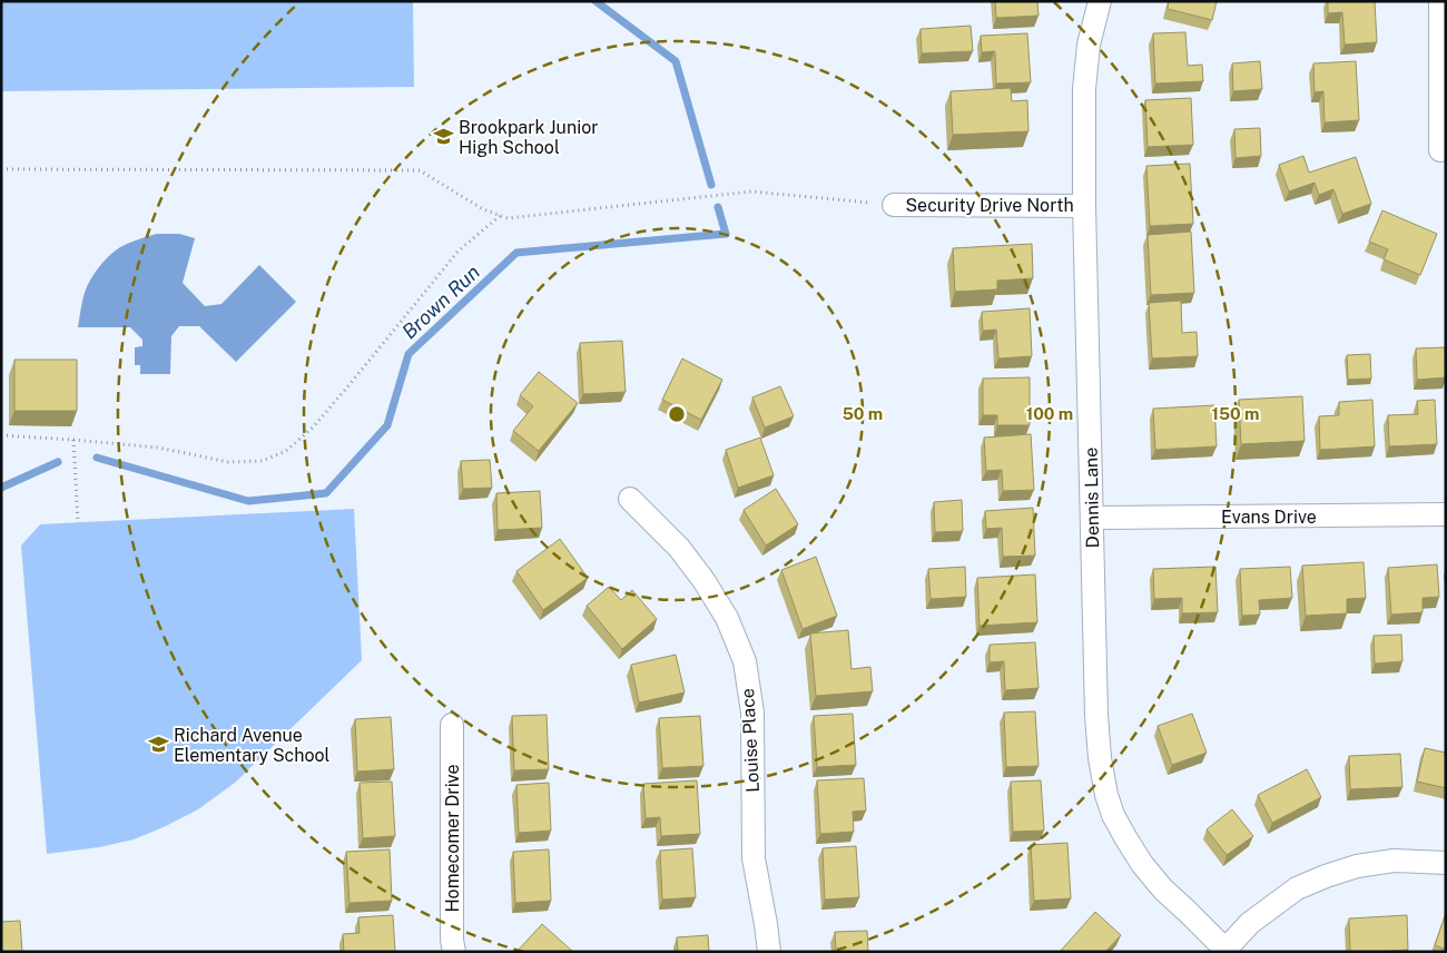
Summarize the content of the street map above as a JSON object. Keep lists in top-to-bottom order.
{
  "streets": {
    "street": [
      "Security Drive North",
      "Dennis Lane",
      "Evans Drive",
      "Louise Place",
      "Homecomer Drive"
    ]
  },
  "crossings": [
    ["Security Drive North", "Dennis Lane"],
    ["Dennis Lane", "Evans Drive"]
  ],
  "water": ["Brown Run"],
  "places": {
    "school or university": ["Brookpark Junior High School", "Richard Avenue Elementary School"]
  },
  "rings": ["50 m", "100 m", "150 m"]
}
